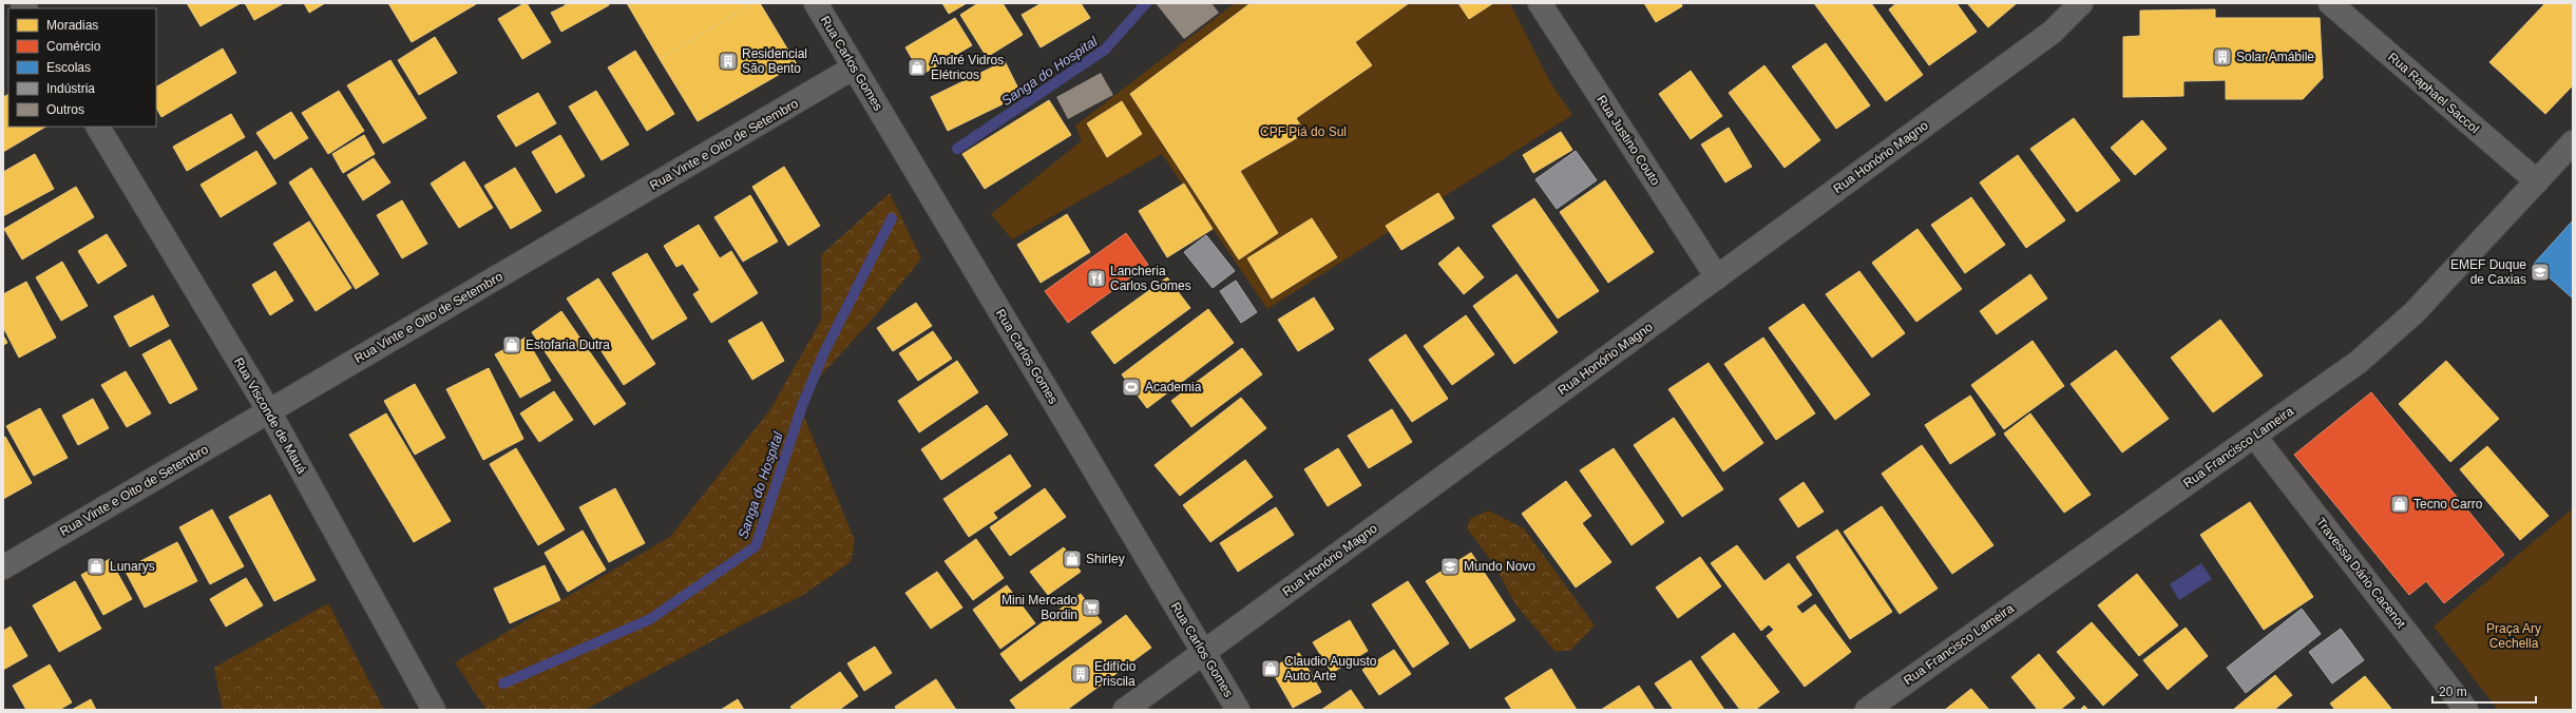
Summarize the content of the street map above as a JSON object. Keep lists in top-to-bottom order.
{
  "streets": {
    "street": [
      "Rua Carlos Gomes",
      "Rua Raphael Saccol",
      "Rua Justino Couto",
      "Rua Vinte e Oito de Setembro",
      "Rua Honório Magno",
      "Rua Visconde de Mauá",
      "Rua Francisco Lameira",
      "Travessa Dário Cacenot"
    ]
  },
  "crossings": [
    ["Rua Carlos Gomes", "Rua Vinte e Oito de Setembro"],
    ["Rua Carlos Gomes", "Rua Honório Magno"],
    ["Rua Raphael Saccol", "Rua Francisco Lameira"],
    ["Rua Justino Couto", "Rua Honório Magno"],
    ["Rua Vinte e Oito de Setembro", "Rua Visconde de Mauá"],
    ["Rua Francisco Lameira", "Travessa Dário Cacenot"]
  ],
  "water": ["Sanga do Hospital"],
  "parks": ["CPF Piá do Sul", "Praça Ary Cechella"],
  "places": {
    "building": ["Solar Amábile", "Residencial São Bento", "Edifício Priscila"],
    "shop": [
      "André Vidros Elétricos",
      "Estofaria Dutra",
      "Tecno Carro",
      "Shirley",
      "Lunarys",
      "Claudio Augusto Auto Arte"
    ],
    "school or university": ["EMEF Duque de Caxias", "Mundo Novo"],
    "restaurant": ["Lancheria Carlos Gomes"],
    "sports": ["Academia"],
    "supermarket": ["Mini Mercado Bordin"]
  },
  "legend": [
    "Moradias",
    "Comércio",
    "Escolas",
    "Indústria",
    "Outros"
  ],
  "scale_bar": "20 m"
}
